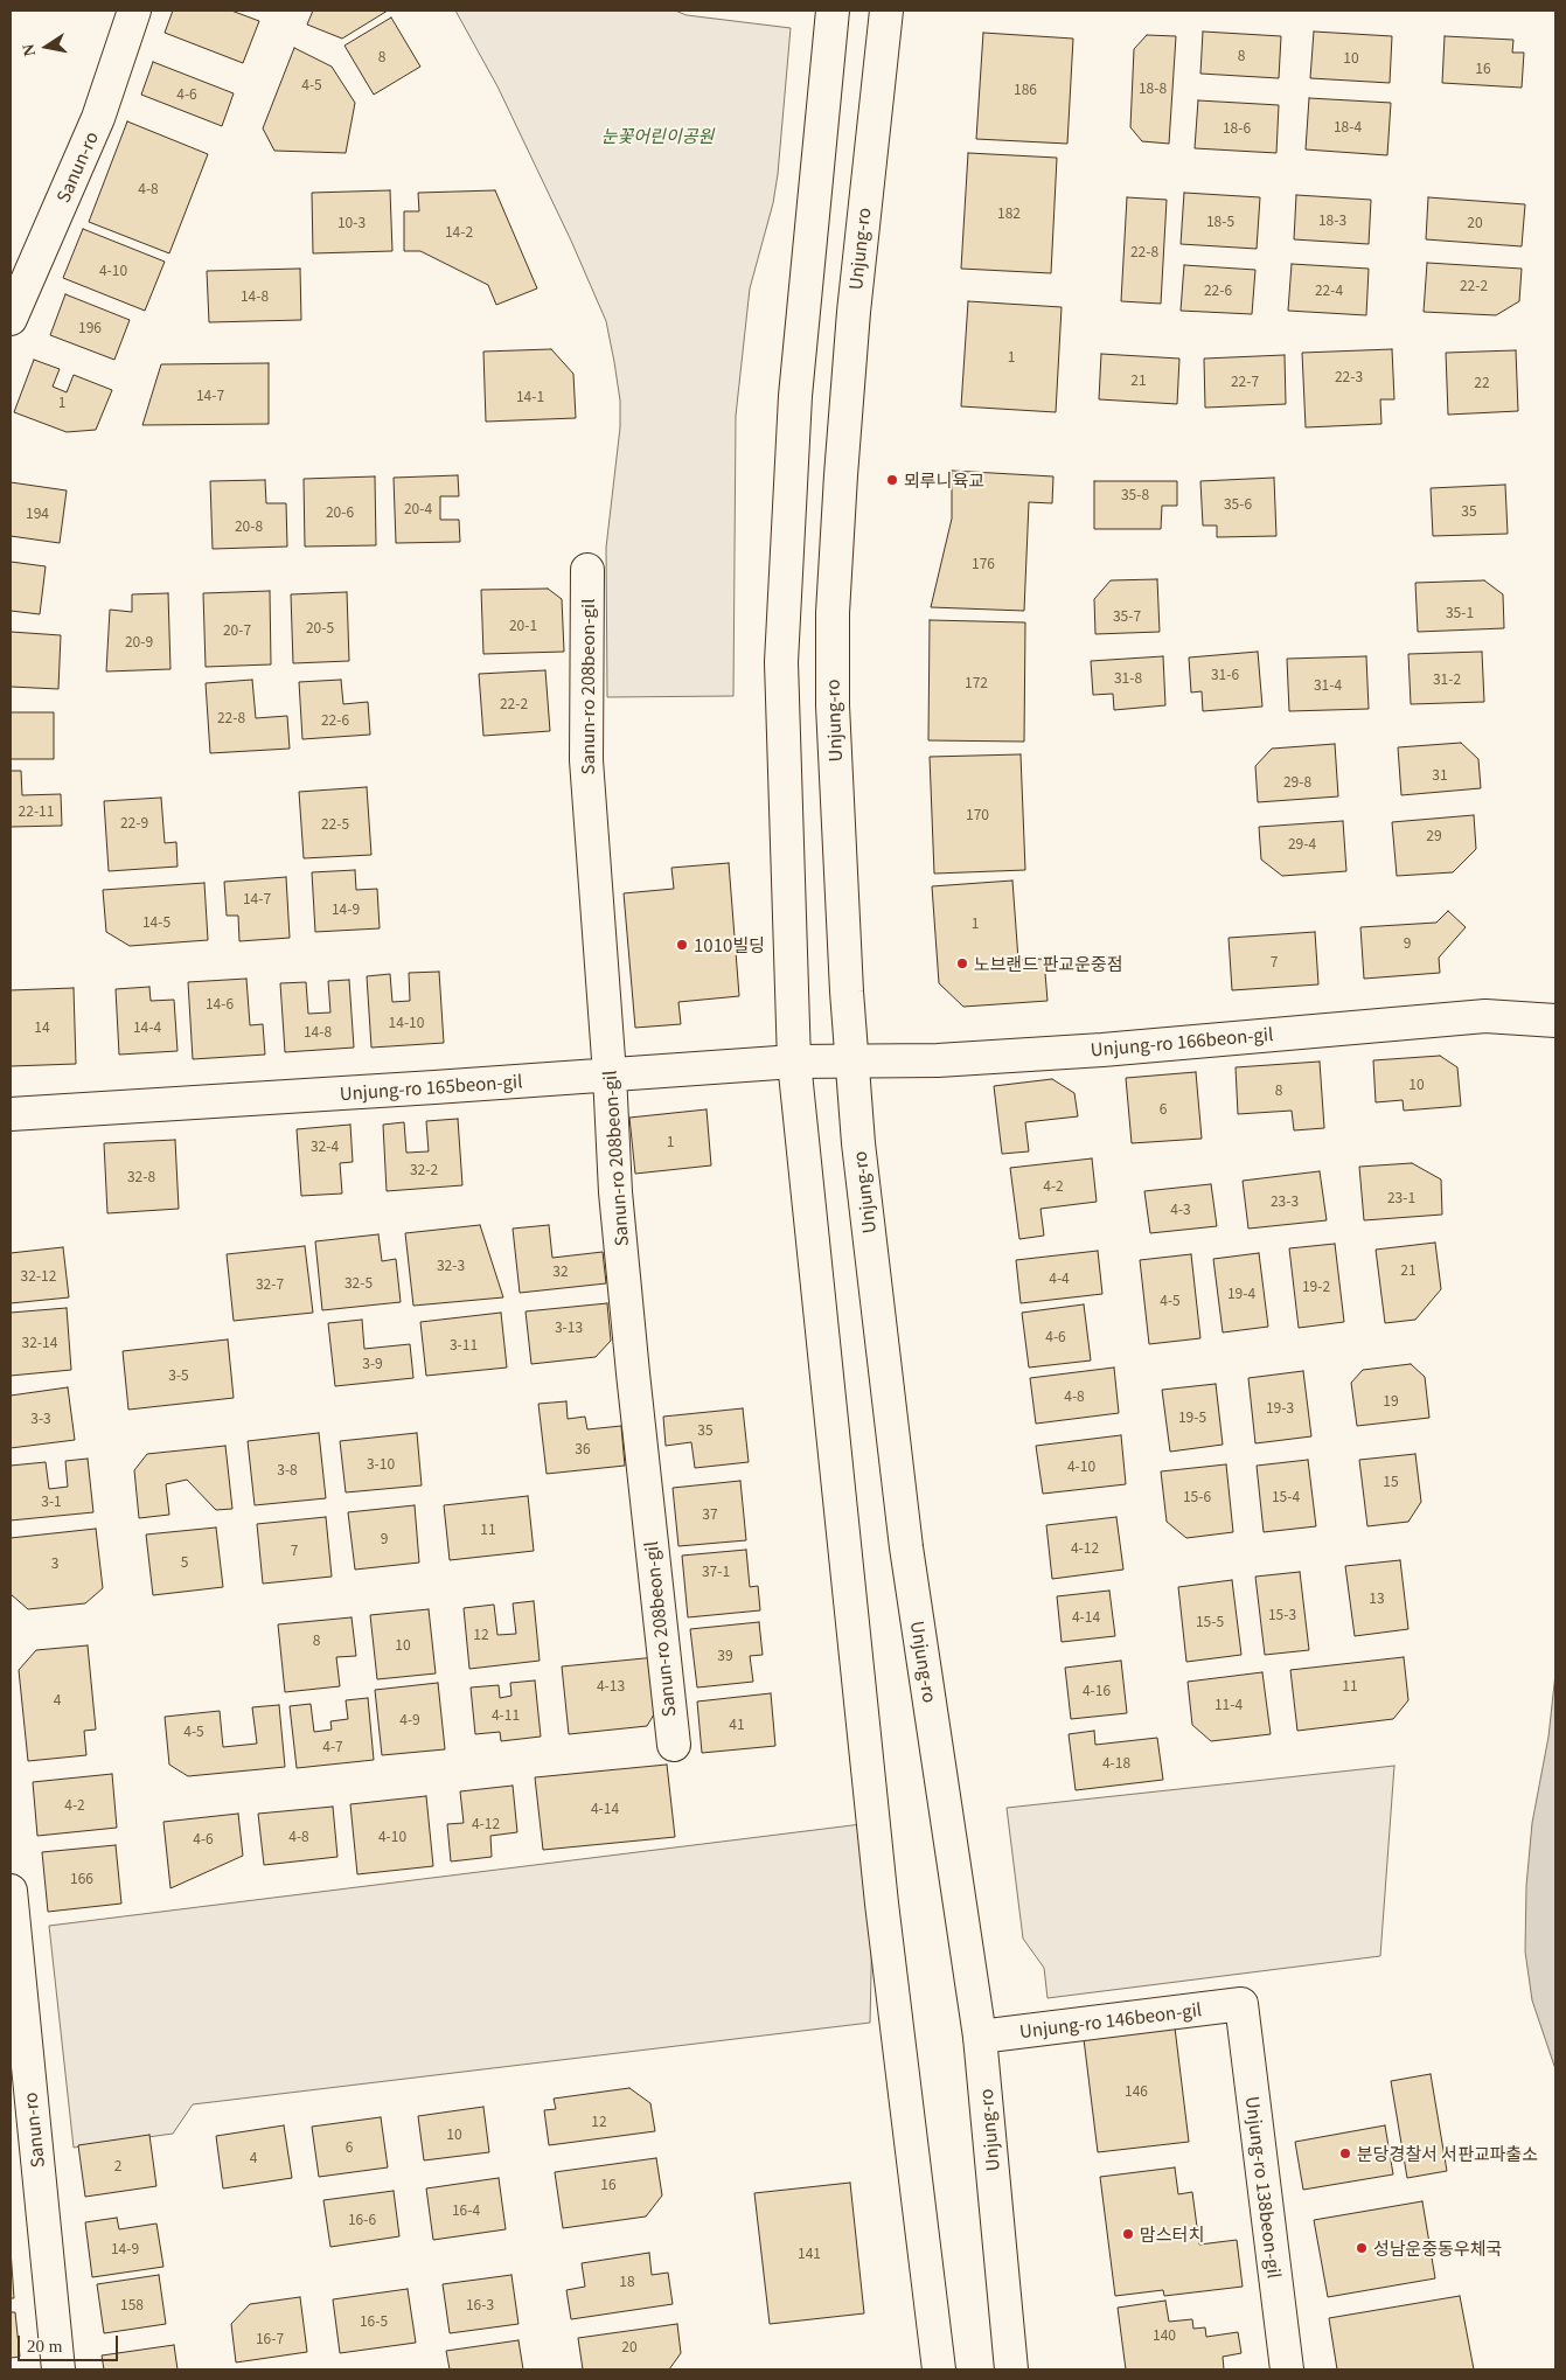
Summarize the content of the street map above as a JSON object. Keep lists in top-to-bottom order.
{
  "streets": {
    "main road": [
      "Sanun-ro",
      "Unjung-ro",
      "Sanun-ro 208beon-gil",
      "Unjung-ro 166beon-gil",
      "Unjung-ro 165beon-gil",
      "Unjung-ro 146beon-gil",
      "Unjung-ro 138beon-gil"
    ]
  },
  "crossings": [
    ["Unjung-ro", "Unjung-ro 166beon-gil"],
    ["Unjung-ro", "Unjung-ro 165beon-gil"],
    ["Unjung-ro", "Unjung-ro 146beon-gil"],
    ["Sanun-ro 208beon-gil", "Unjung-ro 165beon-gil"],
    ["Unjung-ro 166beon-gil", "Unjung-ro 165beon-gil"],
    ["Unjung-ro 146beon-gil", "Unjung-ro 138beon-gil"]
  ],
  "parks": ["눈꽃어린이공원"],
  "places": [
    "뫼루니육교",
    "1010빌딩",
    "노브랜드 판교운중점",
    "분당경찰서 서판교파출소",
    "맘스터치",
    "성남운중동우체국"
  ],
  "house_numbers": [
    "8",
    "8",
    "10",
    "16",
    "4-5",
    "18-8",
    "186",
    "4-6",
    "18-4",
    "18-6",
    "4-8",
    "182",
    "18-3",
    "18-5",
    "10-3",
    "20",
    "14-2",
    "22-8",
    "4-10",
    "22-2",
    "22-6",
    "22-4",
    "14-8",
    "196",
    "1",
    "22-3",
    "21",
    "22-7",
    "22",
    "14-7",
    "14-1",
    "1",
    "35-8",
    "35-6",
    "20-4",
    "35",
    "20-6",
    "194",
    "20-8",
    "176",
    "35-1",
    "35-7",
    "20-1",
    "20-5",
    "20-7",
    "20-9",
    "31-6",
    "31-8",
    "31-2",
    "172",
    "31-4",
    "22-2",
    "22-8",
    "22-6",
    "31",
    "29-8",
    "22-11",
    "170",
    "22-9",
    "22-5",
    "29",
    "29-4",
    "14-7",
    "14-9",
    "14-5",
    "1",
    "9",
    "7",
    "14-6",
    "14-10",
    "14",
    "14-4",
    "14-8",
    "10",
    "8",
    "6",
    "1",
    "32-4",
    "32-2",
    "32-8",
    "4-2",
    "23-1",
    "23-3",
    "4-3",
    "32-3",
    "21",
    "32",
    "32-12",
    "4-4",
    "32-5",
    "32-7",
    "19-2",
    "19-4",
    "4-5",
    "3-13",
    "4-6",
    "32-14",
    "3-11",
    "3-9",
    "3-5",
    "4-8",
    "19",
    "19-3",
    "19-5",
    "3-3",
    "35",
    "36",
    "3-10",
    "4-10",
    "3-8",
    "15",
    "15-6",
    "15-4",
    "3-1",
    "37",
    "11",
    "9",
    "4-12",
    "7",
    "5",
    "3",
    "37-1",
    "13",
    "15-3",
    "4-14",
    "15-5",
    "12",
    "8",
    "10",
    "39",
    "4-13",
    "11",
    "4-16",
    "4",
    "11-4",
    "4-11",
    "4-9",
    "41",
    "4-5",
    "4-7",
    "4-18",
    "4-2",
    "4-14",
    "4-12",
    "4-8",
    "4-10",
    "4-6",
    "166",
    "146",
    "12",
    "10",
    "6",
    "4",
    "2",
    "16",
    "16-4",
    "16-6",
    "14-9",
    "141",
    "18",
    "158",
    "16-3",
    "16-5",
    "140",
    "16-7",
    "20"
  ],
  "scale_bar": "20 m",
  "north": "left"
}
